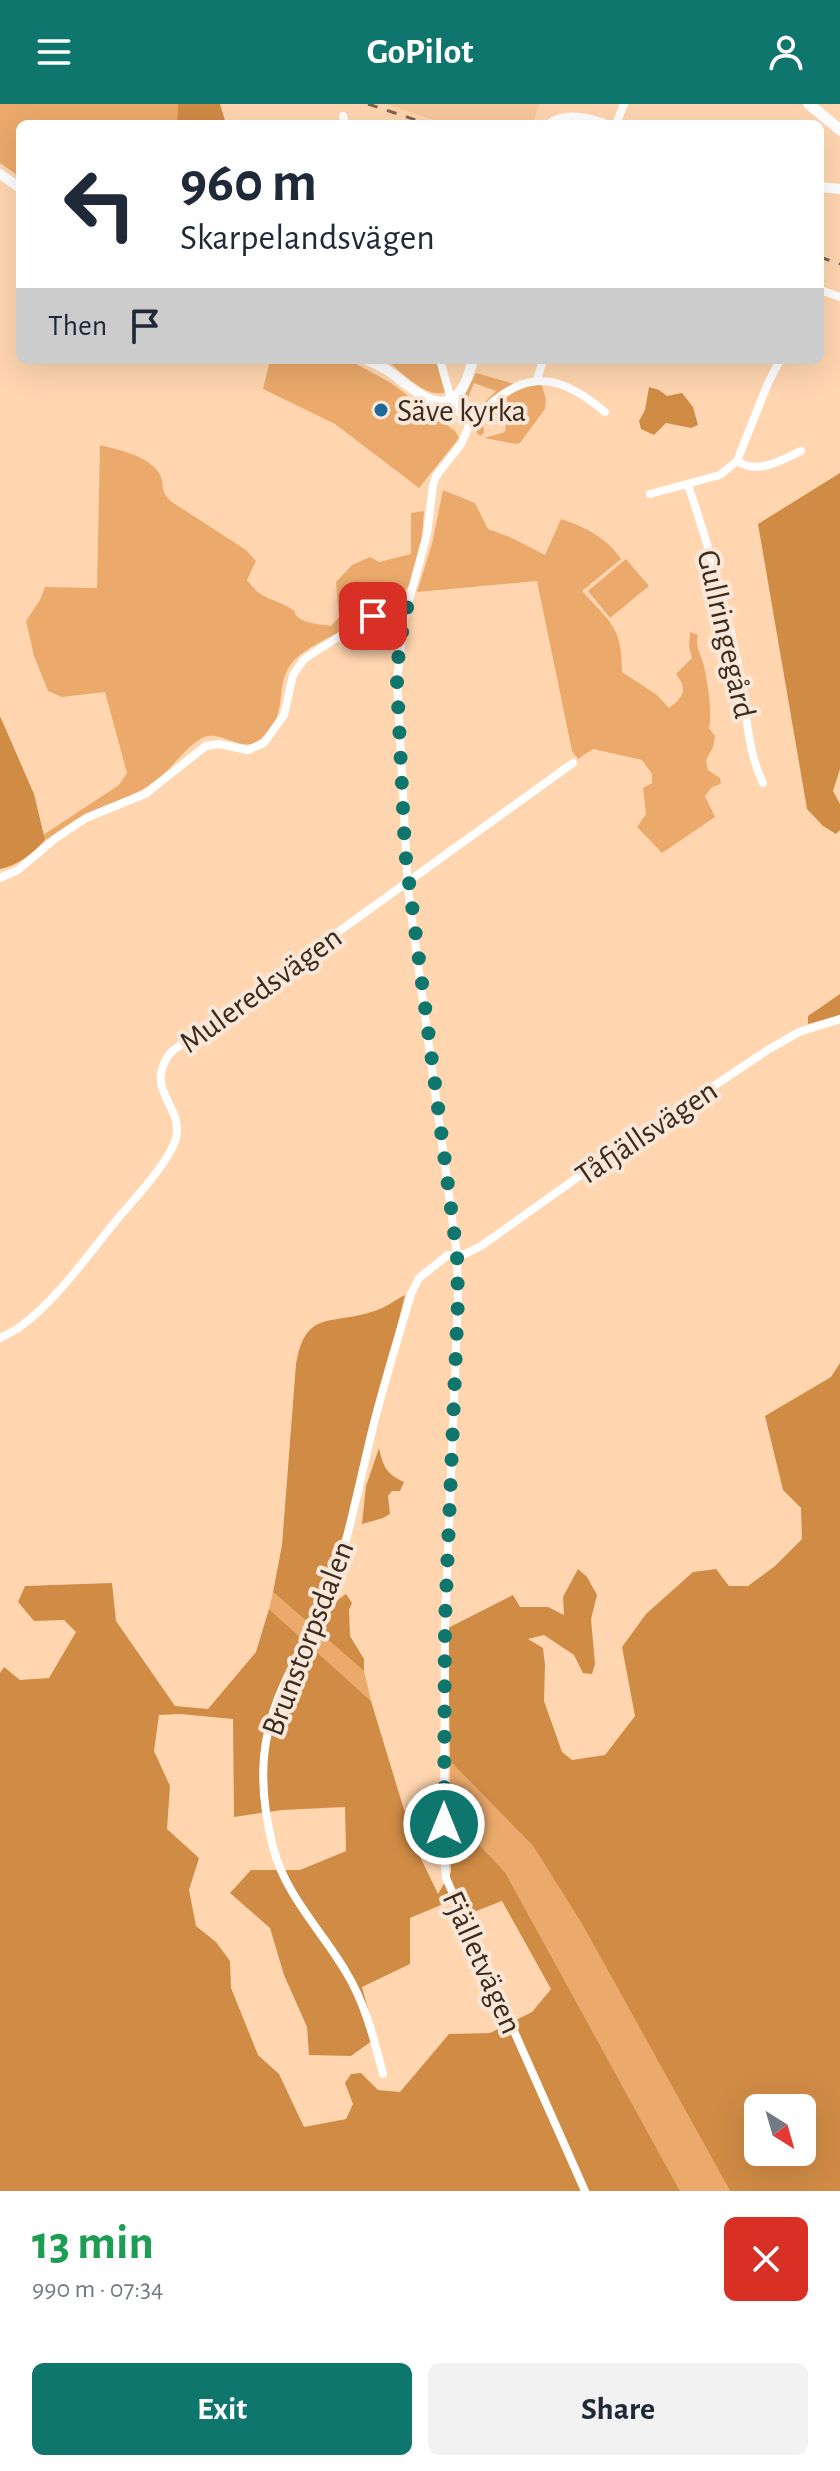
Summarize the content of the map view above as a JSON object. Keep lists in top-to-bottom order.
{
  "streets": {
    "street": [
      "Gullringegård",
      "Muleredsvägen",
      "Tåfjällsvägen",
      "Brunstorpsdalen",
      "Fjälletvägen"
    ]
  },
  "crossings": [
    ["Muleredsvägen", "Fjälletvägen"],
    ["Tåfjällsvägen", "Brunstorpsdalen"],
    ["Tåfjällsvägen", "Fjälletvägen"],
    ["Brunstorpsdalen", "Fjälletvägen"]
  ],
  "places": ["Säve kyrka"],
  "north": "bottom right",
  "page": {
    "header": "GoPilot",
    "turn": ["960 m", "Skarpelandsvägen"],
    "then": "Then",
    "heading": ["13 min", "990 m · 07:34"],
    "buttons": ["Exit", "Share"]
  }
}
